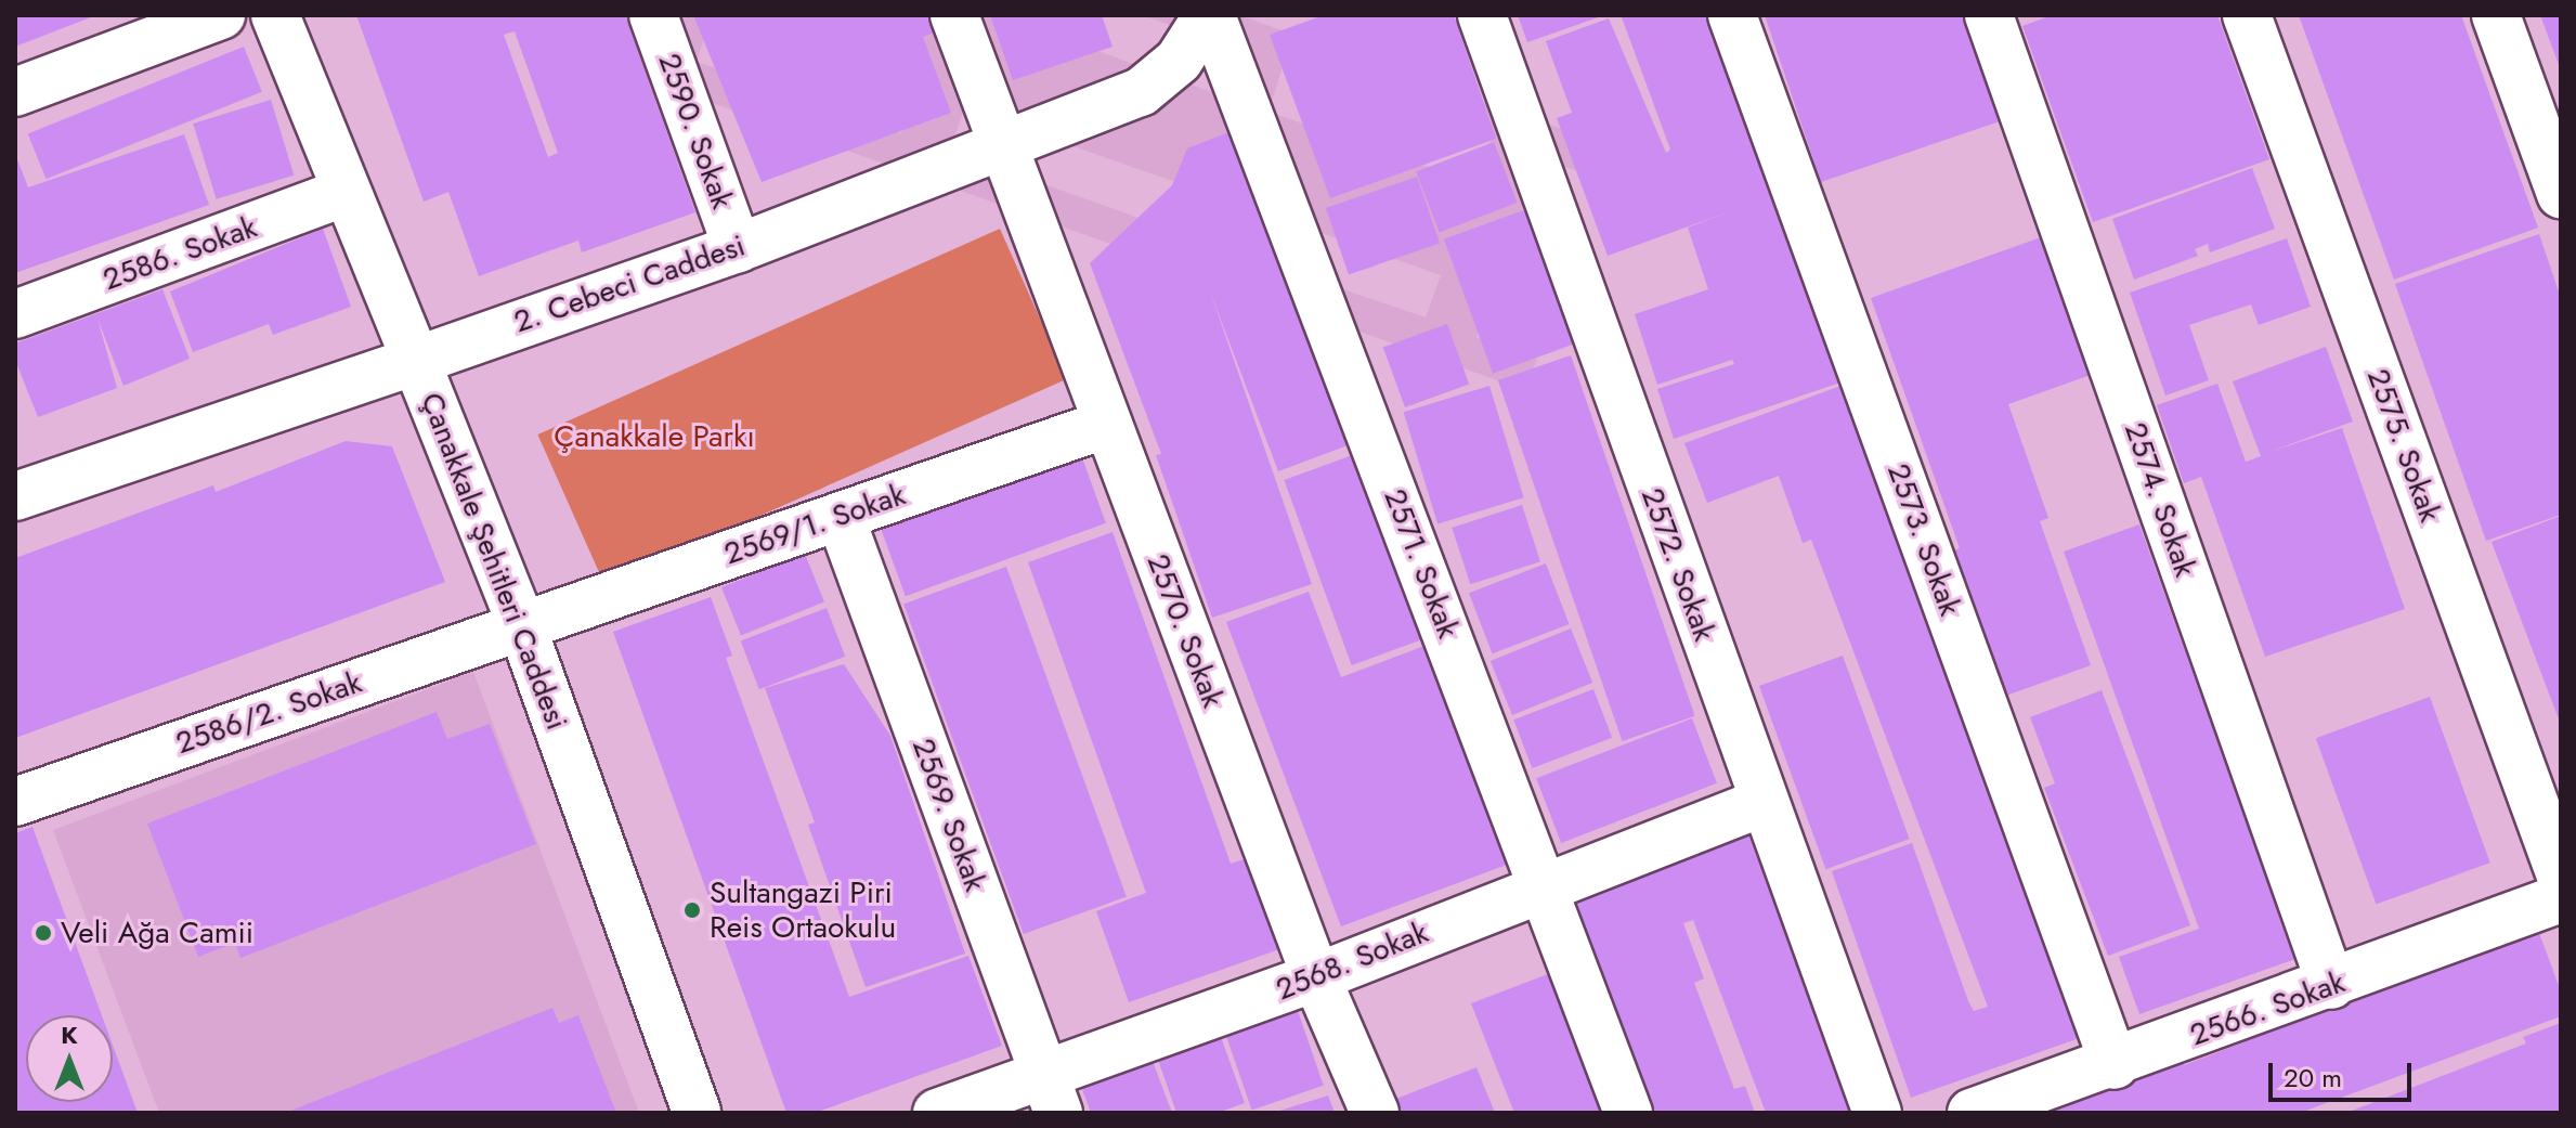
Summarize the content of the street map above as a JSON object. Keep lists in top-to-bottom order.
{
  "streets": {
    "street": [
      "2590. Sokak",
      "2586. Sokak",
      "2. Cebeci Caddesi",
      "2575. Sokak",
      "2574. Sokak",
      "2569/1. Sokak",
      "2573. Sokak",
      "Çanakkale Şehitleri Caddesi",
      "2571. Sokak",
      "2572. Sokak",
      "2570. Sokak",
      "2586/2. Sokak",
      "2569. Sokak",
      "2568. Sokak",
      "2566. Sokak"
    ]
  },
  "crossings": [
    ["2590. Sokak", "2. Cebeci Caddesi"],
    ["2586. Sokak", "Çanakkale Şehitleri Caddesi"],
    ["2. Cebeci Caddesi", "Çanakkale Şehitleri Caddesi"],
    ["2. Cebeci Caddesi", "2571. Sokak"],
    ["2. Cebeci Caddesi", "2570. Sokak"],
    ["2574. Sokak", "2566. Sokak"],
    ["2569/1. Sokak", "Çanakkale Şehitleri Caddesi"],
    ["2569/1. Sokak", "2570. Sokak"],
    ["2569/1. Sokak", "2586/2. Sokak"],
    ["2569/1. Sokak", "2569. Sokak"],
    ["2573. Sokak", "2566. Sokak"],
    ["Çanakkale Şehitleri Caddesi", "2586/2. Sokak"],
    ["2571. Sokak", "2568. Sokak"],
    ["2572. Sokak", "2568. Sokak"],
    ["2570. Sokak", "2568. Sokak"],
    ["2569. Sokak", "2568. Sokak"]
  ],
  "parks": ["Çanakkale Parkı"],
  "places": ["Sultangazi Piri Reis Ortaokulu", "Veli Ağa Camii"],
  "scale_bar": "20 m",
  "north": "top"
}
